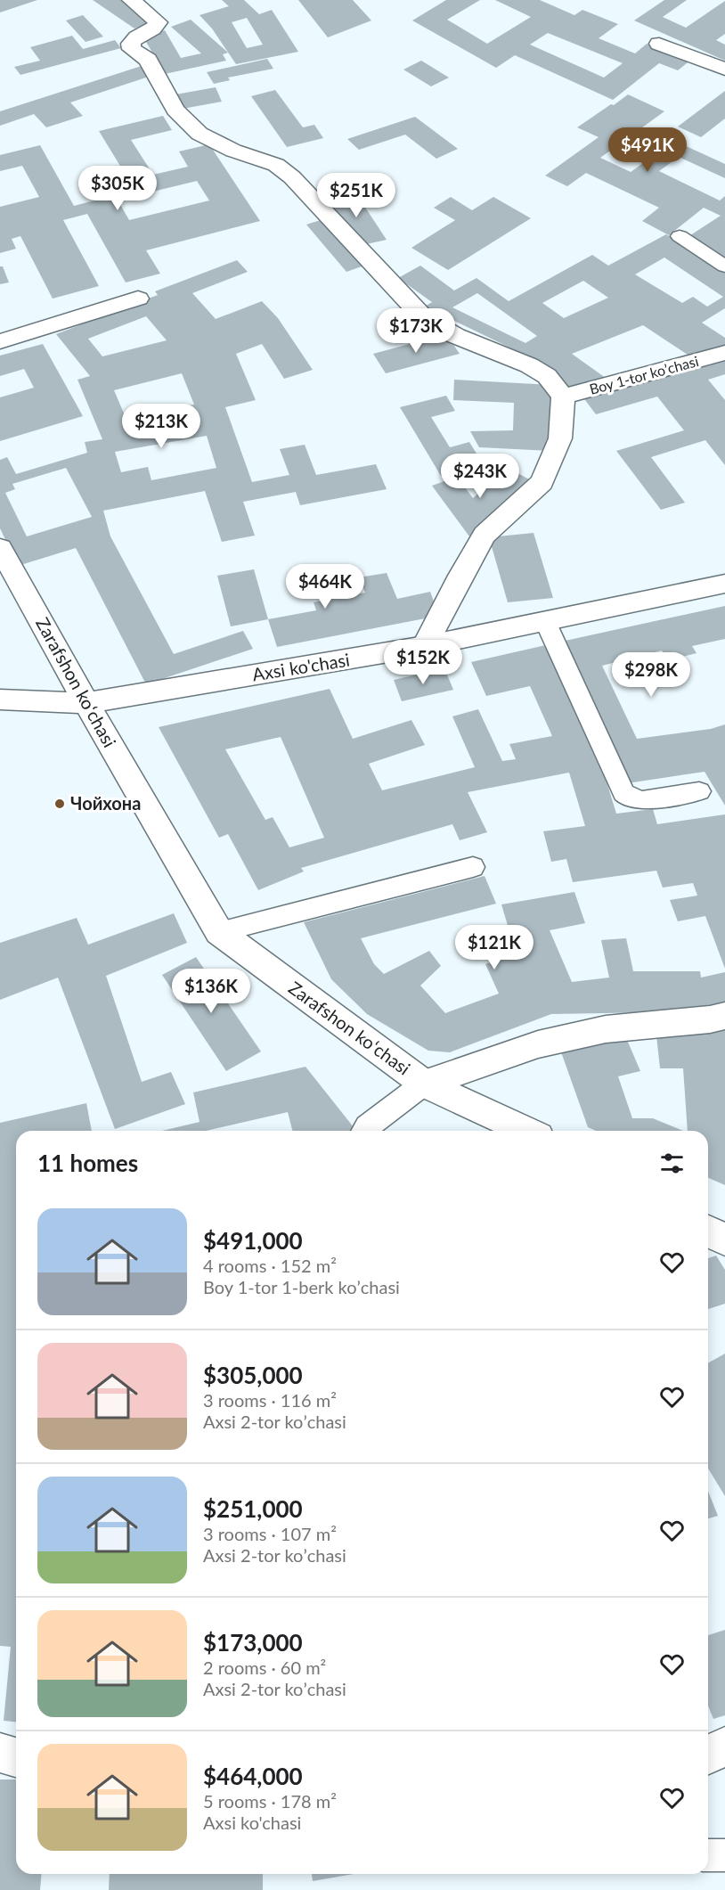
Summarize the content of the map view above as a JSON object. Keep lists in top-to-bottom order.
{
  "streets": {
    "street": ["Boy 1-tor koʼchasi", "Axsi ko'chasi", "Zarafshon koʻchasi"]
  },
  "crossings": [
    ["Axsi ko'chasi", "Zarafshon koʻchasi"]
  ],
  "places": ["Чойхона"],
  "page": {
    "price": [
      "$491K",
      "$305K",
      "$251K",
      "$173K",
      "$213K",
      "$243K",
      "$464K",
      "$152K",
      "$298K",
      "$121K",
      "$136K"
    ],
    "heading": "11 homes",
    "list": [
      {
        "name": "$491,000",
        "note": "4 rooms · 152 m² · Boy 1-tor 1-berk koʼchasi"
      },
      {
        "name": "$305,000",
        "note": "3 rooms · 116 m² · Аxsi 2-tor koʼchasi"
      },
      {
        "name": "$251,000",
        "note": "3 rooms · 107 m² · Аxsi 2-tor koʼchasi"
      },
      {
        "name": "$173,000",
        "note": "2 rooms · 60 m² · Аxsi 2-tor koʼchasi"
      },
      {
        "name": "$464,000",
        "note": "5 rooms · 178 m² · Axsi ko'chasi"
      }
    ]
  }
}
